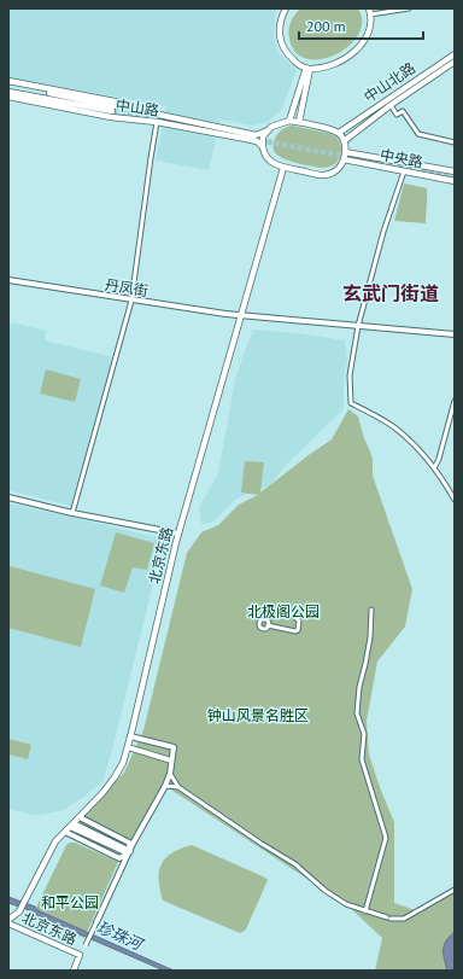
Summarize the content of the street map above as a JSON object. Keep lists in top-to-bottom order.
{
  "streets": {
    "main road": [
      "中山北路",
      "中山路",
      "中央路",
      "北京东路"
    ],
    "street": ["丹凤街"]
  },
  "crossings": [
    ["中山北路", "中山路"],
    ["中山北路", "中央路"],
    ["中山北路", "北京东路"],
    ["中山路", "中央路"],
    ["中山路", "北京东路"],
    ["中央路", "北京东路"],
    ["丹凤街", "北京东路"]
  ],
  "districts": ["玄武门街道"],
  "water": ["珍珠河"],
  "parks": ["北极阁公园", "钟山风景名胜区", "和平公园"],
  "scale_bar": "200 m"
}
